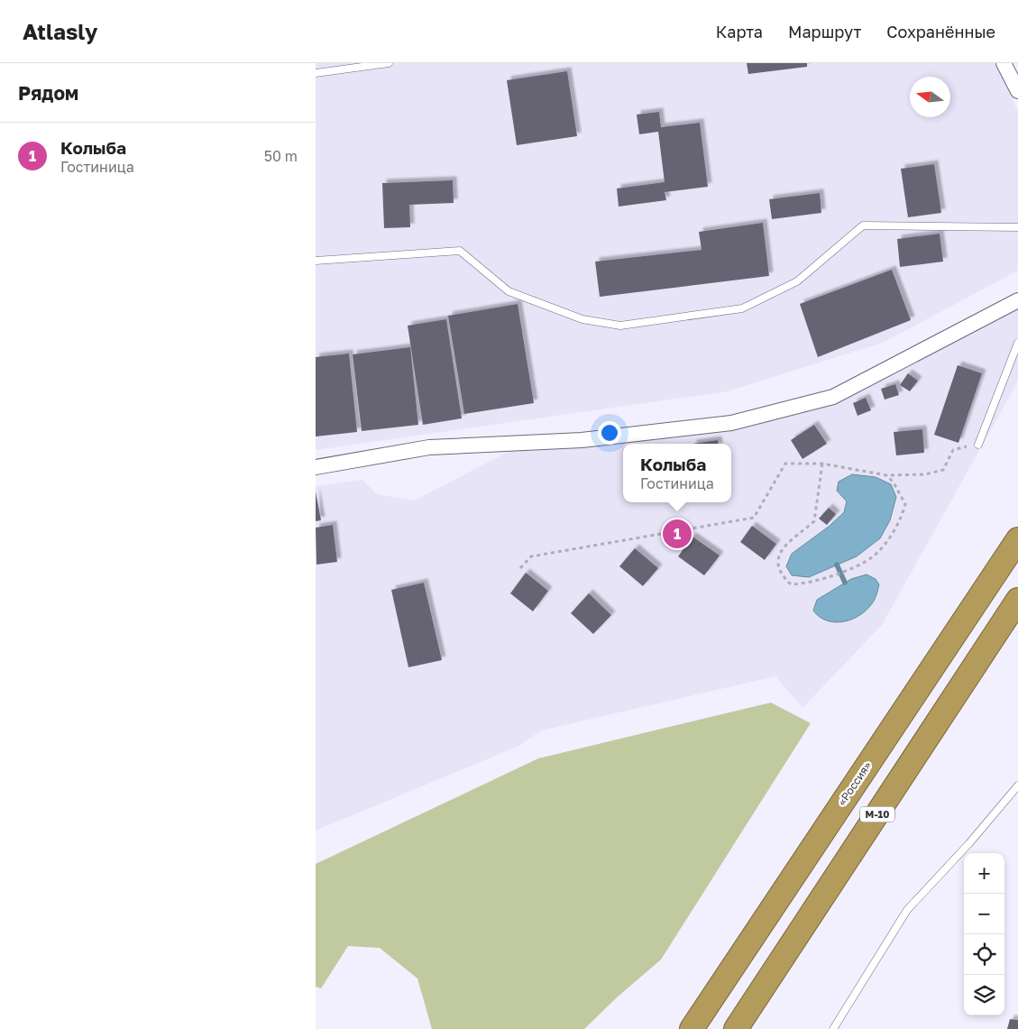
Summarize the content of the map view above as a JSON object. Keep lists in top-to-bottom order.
{
  "streets": {
    "highway": ["«Россия»", "М-10"]
  },
  "north": "left",
  "page": {
    "header": "Atlasly",
    "nav": ["Карта", "Маршрут", "Сохранённые"],
    "heading": "Рядом",
    "list": [
      {
        "mark": "1",
        "name": "Колыба",
        "note": "Гостиница",
        "value": "50 m"
      }
    ],
    "popup": ["Колыба", "Гостиница"],
    "pins": "1",
    "map_buttons": ["+", "−"]
  }
}
